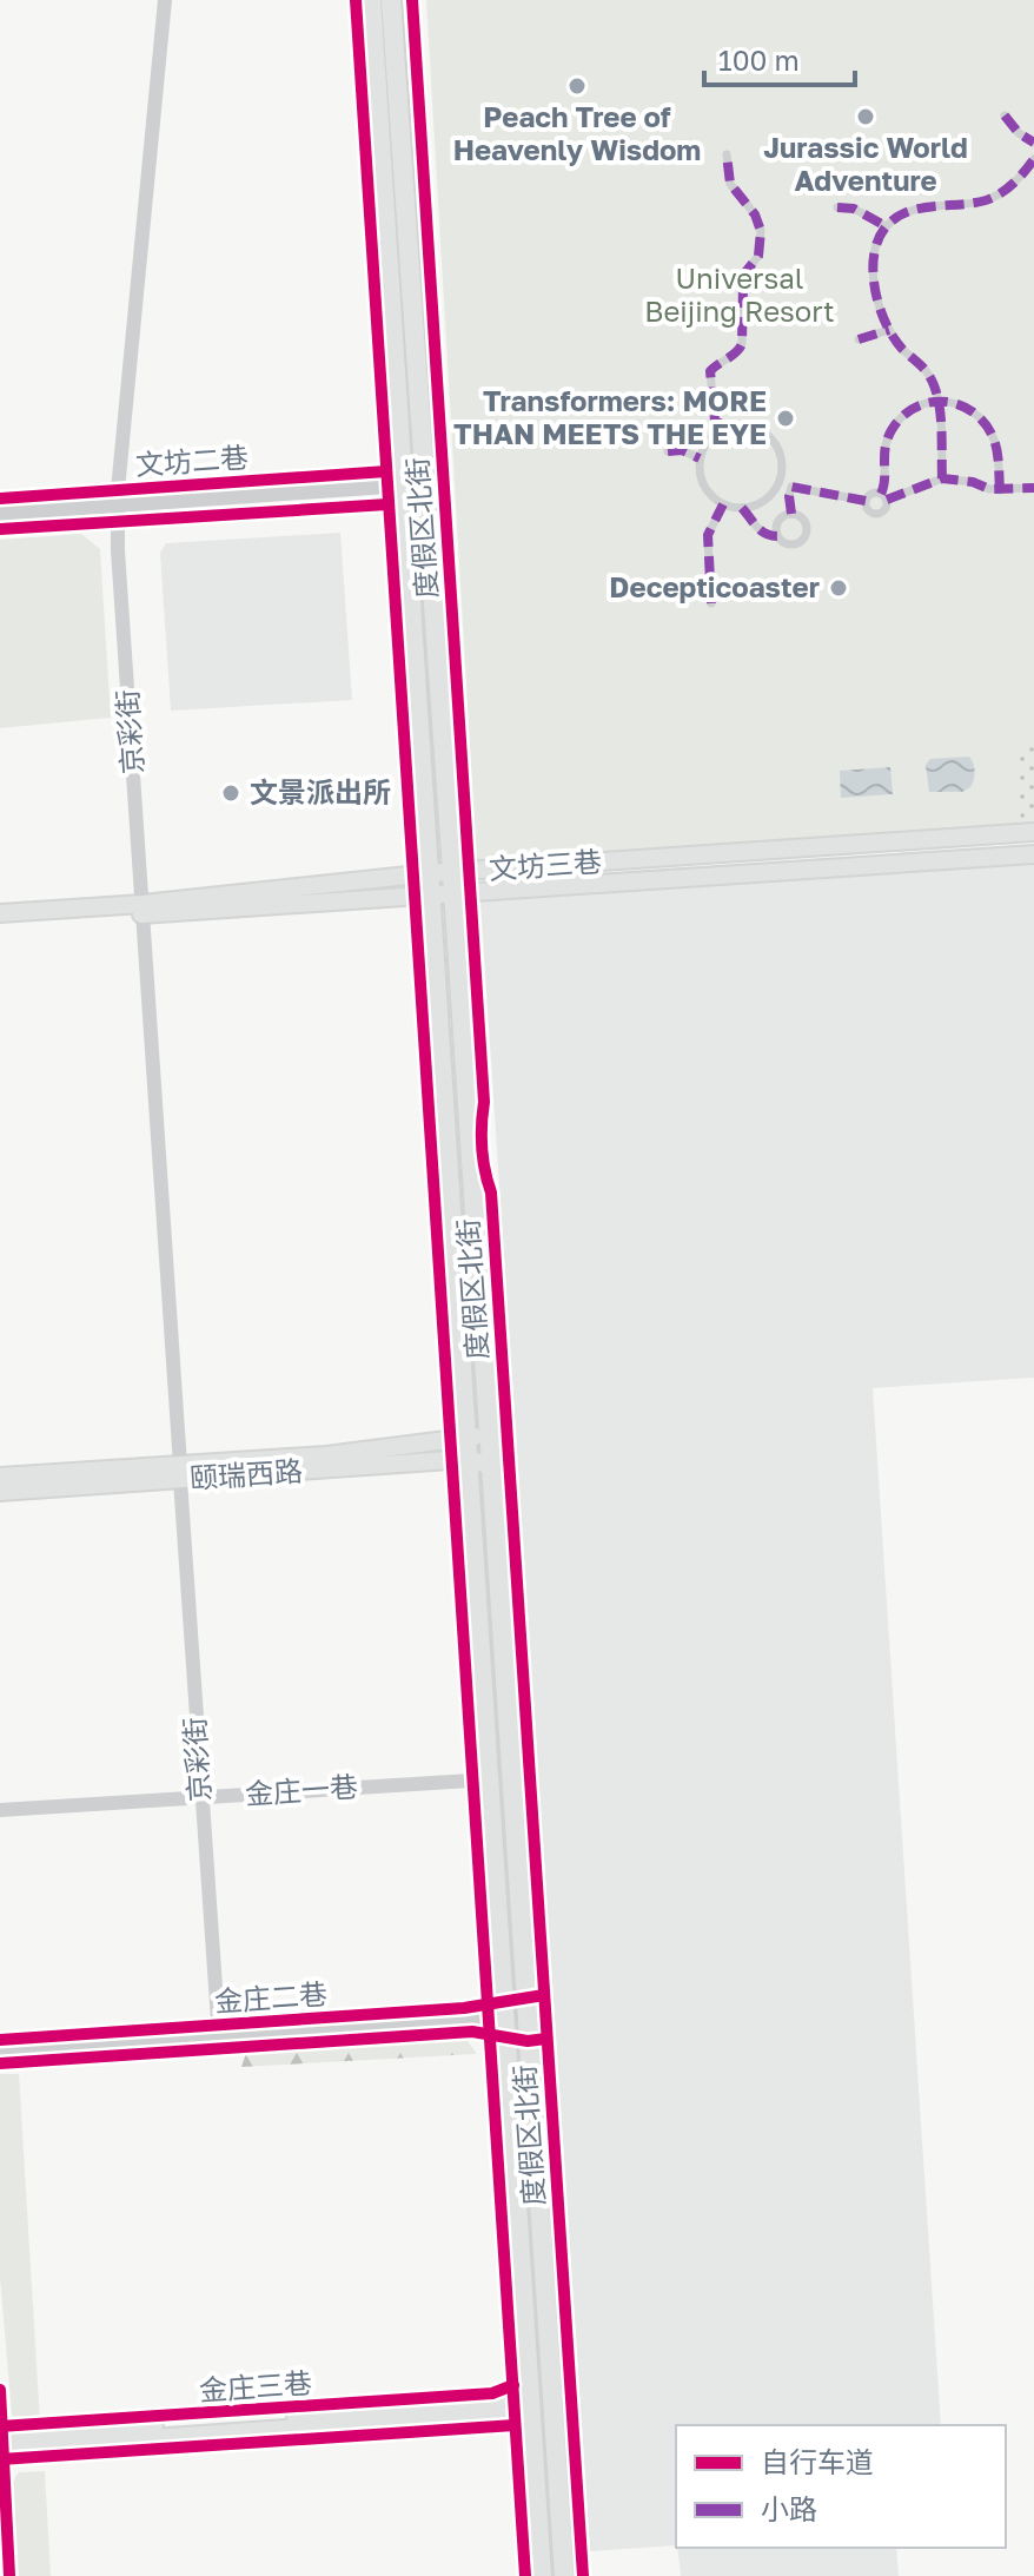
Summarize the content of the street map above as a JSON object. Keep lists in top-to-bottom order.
{
  "streets": {
    "main road": [
      "度假区北街",
      "文坊三巷",
      "颐瑞西路",
      "金庄三巷"
    ],
    "street": [
      "文坊二巷",
      "京彩街",
      "金庄一巷",
      "金庄二巷"
    ]
  },
  "crossings": [
    ["文坊二巷", "度假区北街"],
    ["文坊二巷", "京彩街"],
    ["度假区北街", "文坊三巷"],
    ["度假区北街", "颐瑞西路"],
    ["度假区北街", "金庄一巷"],
    ["度假区北街", "金庄二巷"],
    ["度假区北街", "金庄三巷"],
    ["京彩街", "文坊三巷"],
    ["京彩街", "颐瑞西路"],
    ["京彩街", "金庄一巷"],
    ["京彩街", "金庄二巷"]
  ],
  "parks": ["Universal Beijing Resort"],
  "places": [
    "Peach Tree of Heavenly Wisdom",
    "Jurassic World Adventure",
    "Transformers: MORE THAN MEETS THE EYE",
    "Decepticoaster",
    "文景派出所"
  ],
  "legend": ["自行车道", "小路"],
  "scale_bar": "100 m"
}
